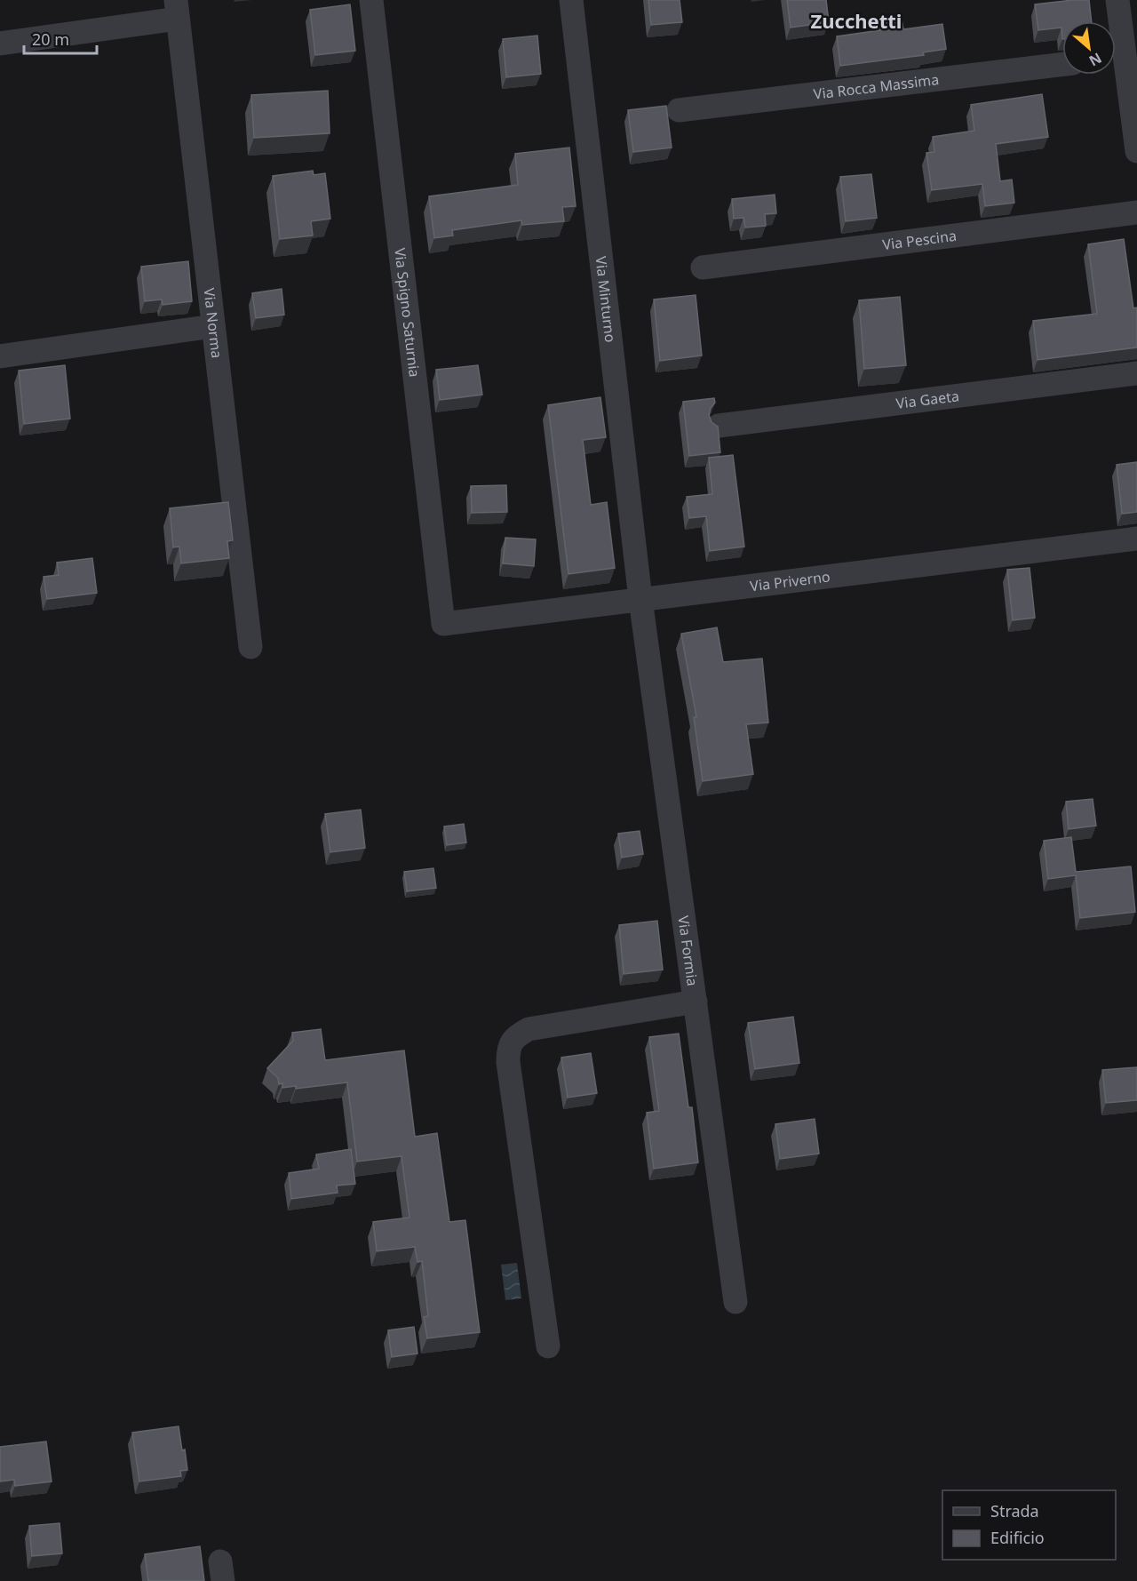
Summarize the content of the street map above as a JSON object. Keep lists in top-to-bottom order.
{
  "streets": {
    "street": [
      "Via Rocca Massima",
      "Via Pescina",
      "Via Minturno",
      "Via Spigno Saturnia",
      "Via Norma",
      "Via Gaeta",
      "Via Priverno",
      "Via Formia"
    ]
  },
  "crossings": [
    ["Via Minturno", "Via Priverno"],
    ["Via Minturno", "Via Formia"],
    ["Via Spigno Saturnia", "Via Priverno"],
    ["Via Priverno", "Via Formia"]
  ],
  "districts": ["Zucchetti"],
  "legend": ["Strada", "Edificio"],
  "scale_bar": "20 m",
  "north": "bottom right"
}
